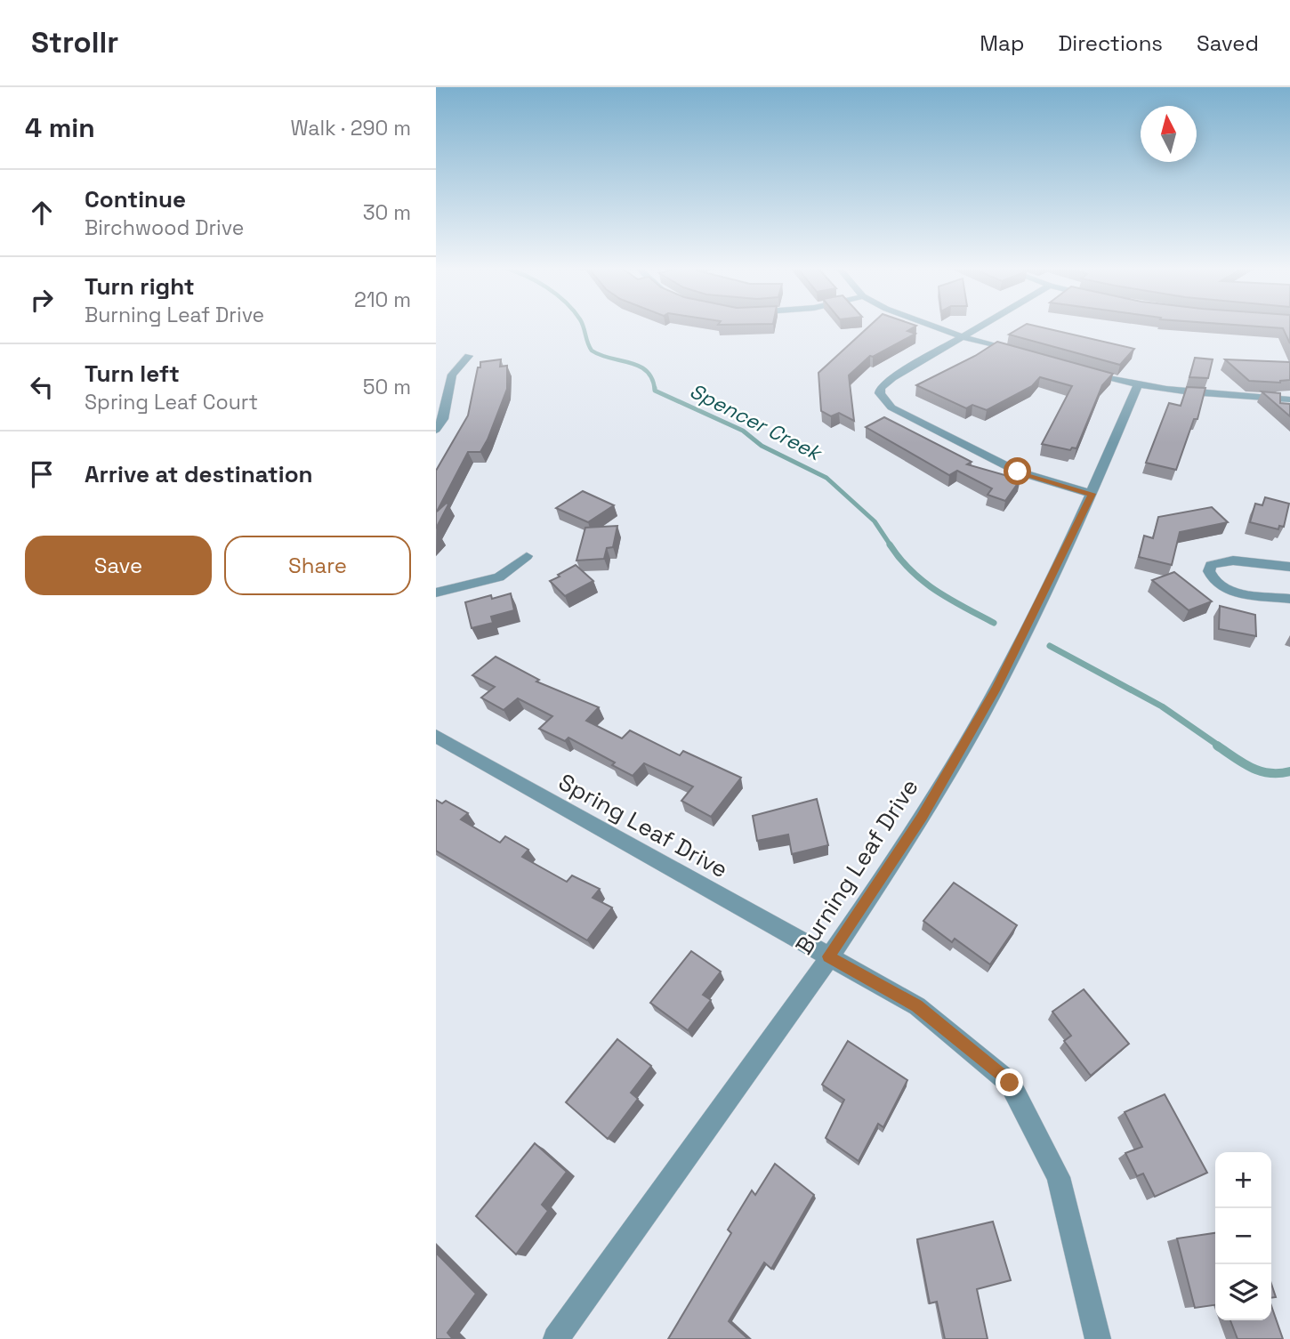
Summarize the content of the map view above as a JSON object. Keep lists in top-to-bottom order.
{
  "streets": {
    "street": ["Spring Leaf Drive", "Burning Leaf Drive"]
  },
  "crossings": [
    ["Spring Leaf Drive", "Burning Leaf Drive"]
  ],
  "water": ["Spencer Creek"],
  "north": "top",
  "page": {
    "header": "Strollr",
    "nav": ["Map", "Directions", "Saved"],
    "heading": ["4 min", "Walk · 290 m"],
    "list": [
      ["Continue", "Birchwood Drive", "30 m"],
      ["Turn right", "Burning Leaf Drive", "210 m"],
      ["Turn left", "Spring Leaf Court", "50 m"],
      "Arrive at destination"
    ],
    "buttons": ["Save", "Share"],
    "map_buttons": ["+", "−"]
  }
}
